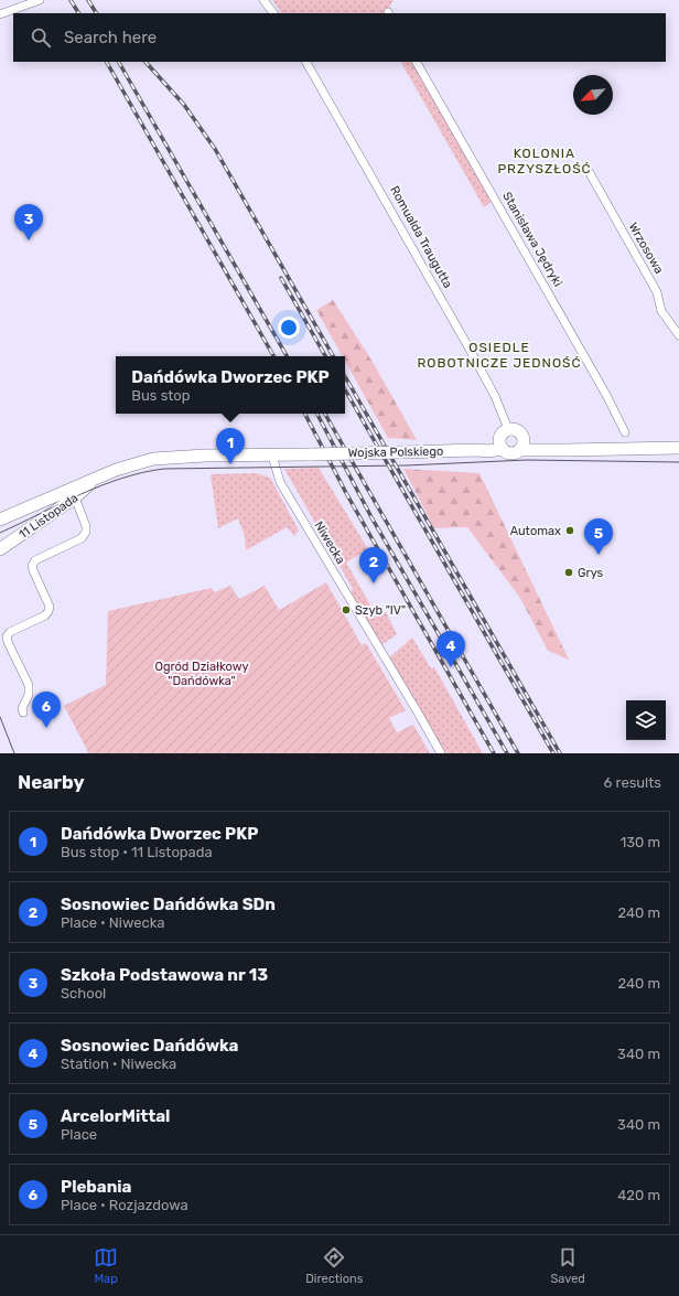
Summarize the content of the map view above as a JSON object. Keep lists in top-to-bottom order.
{
  "streets": {
    "main road": ["Wojska Polskiego", "11 Listopada"],
    "street": [
      "Romualda Traugutta",
      "Stanisława Jędryki",
      "Wrzosowa",
      "Niwecka"
    ]
  },
  "crossings": [
    ["Romualda Traugutta", "Wojska Polskiego"],
    ["Wojska Polskiego", "11 Listopada"],
    ["11 Listopada", "Niwecka"]
  ],
  "districts": ["KOLONIA PRZYSZŁOŚĆ", "OSIEDLE ROBOTNICZE JEDNOŚĆ"],
  "parks": ["Ogród Działkowy \"Dańdówka\""],
  "places": ["Automax", "Grys", "Szyb \"IV\""],
  "north": "bottom left",
  "page": {
    "search": "Search here",
    "pins": [
      "3",
      "1",
      "5",
      "2",
      "4",
      "6"
    ],
    "popup": ["Dańdówka Dworzec PKP", "Bus stop"],
    "heading": ["Nearby", "6 results"],
    "list": [
      {
        "mark": "1",
        "name": "Dańdówka Dworzec PKP",
        "note": "Bus stop · 11 Listopada",
        "value": "130 m"
      },
      {
        "mark": "2",
        "name": "Sosnowiec Dańdówka SDn",
        "note": "Place · Niwecka",
        "value": "240 m"
      },
      {
        "mark": "3",
        "name": "Szkoła Podstawowa nr 13",
        "note": "School",
        "value": "240 m"
      },
      {
        "mark": "4",
        "name": "Sosnowiec Dańdówka",
        "note": "Station · Niwecka",
        "value": "340 m"
      },
      {
        "mark": "5",
        "name": "ArcelorMittal",
        "note": "Place",
        "value": "340 m"
      },
      {
        "mark": "6",
        "name": "Plebania",
        "note": "Place · Rozjazdowa",
        "value": "420 m"
      }
    ],
    "nav": ["Map", "Directions", "Saved"]
  }
}
